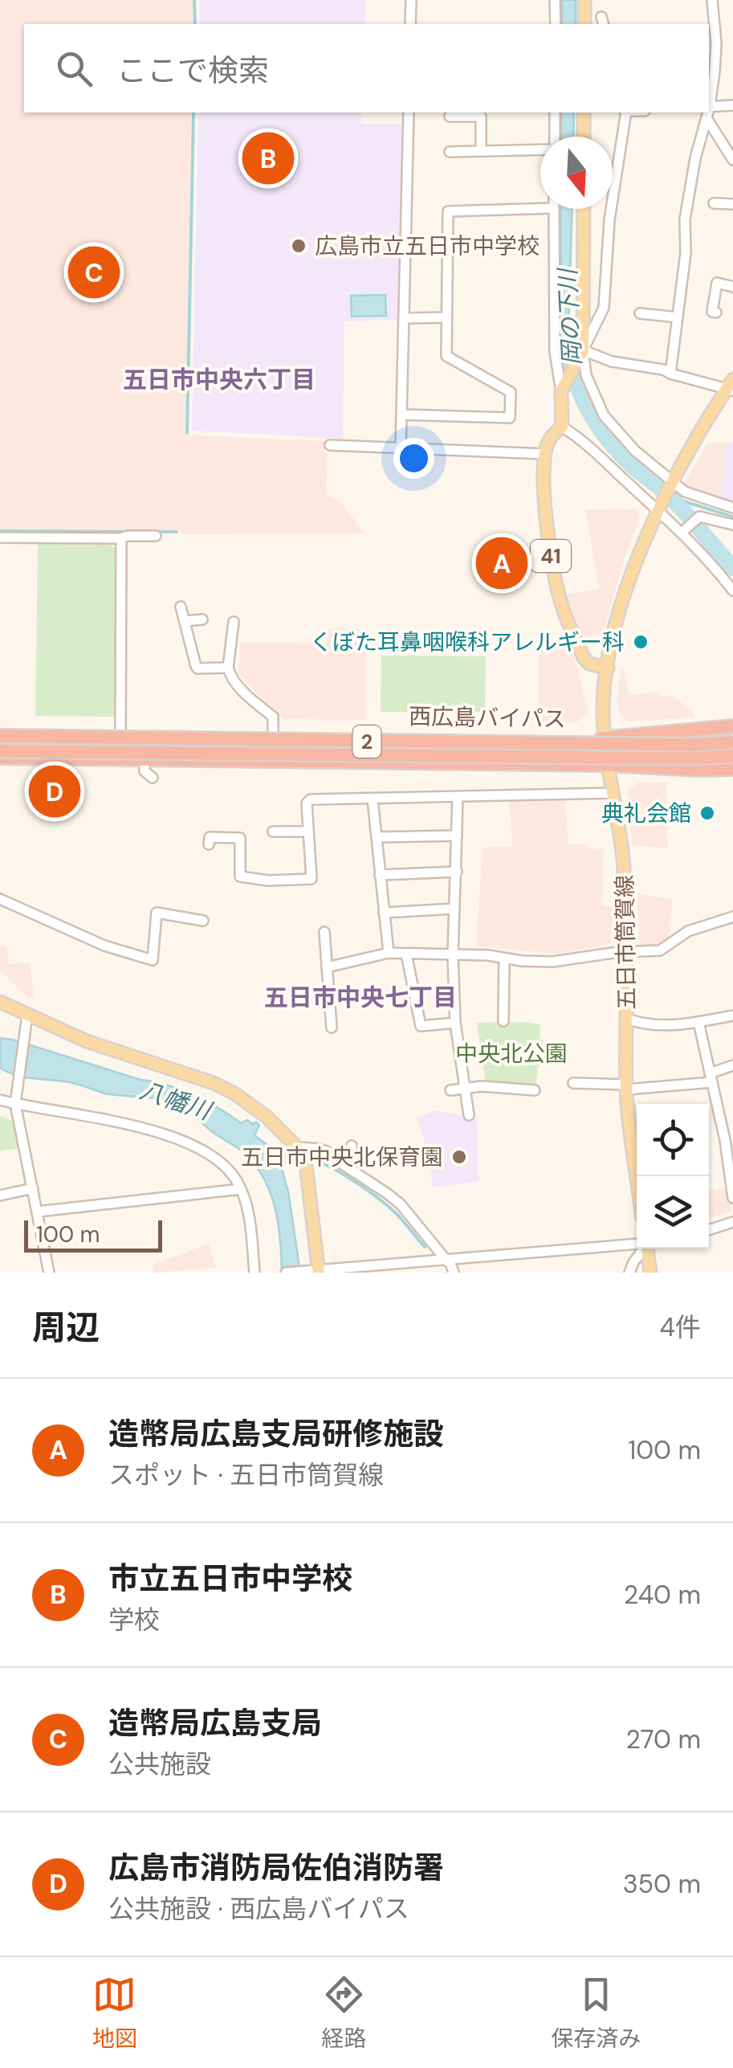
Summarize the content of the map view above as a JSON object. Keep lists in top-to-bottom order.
{
  "streets": {
    "highway": ["西広島バイパス", "2"],
    "main road": ["41", "五日市筒賀線"]
  },
  "crossings": [
    ["41", "五日市筒賀線"],
    ["西広島バイパス", "五日市筒賀線"]
  ],
  "districts": ["五日市中央六丁目", "五日市中央七丁目"],
  "water": ["岡の下川", "八幡川"],
  "parks": ["中央北公園"],
  "places": [
    "広島市立五日市中学校",
    "くぼた耳鼻咽喉科アレルギー科",
    "典礼会館",
    "五日市中央北保育園"
  ],
  "scale_bar": "100 m",
  "north": "bottom",
  "page": {
    "search": "ここで検索",
    "pins": [
      "B",
      "C",
      "A",
      "D"
    ],
    "scale": "100 m",
    "heading": ["周辺", "4件"],
    "list": [
      {
        "mark": "A",
        "name": "造幣局広島支局研修施設",
        "note": "スポット · 五日市筒賀線",
        "value": "100 m"
      },
      {
        "mark": "B",
        "name": "市立五日市中学校",
        "note": "学校",
        "value": "240 m"
      },
      {
        "mark": "C",
        "name": "造幣局広島支局",
        "note": "公共施設",
        "value": "270 m"
      },
      {
        "mark": "D",
        "name": "広島市消防局佐伯消防署",
        "note": "公共施設 · 西広島バイパス",
        "value": "350 m"
      }
    ],
    "nav": ["地図", "経路", "保存済み"]
  }
}
